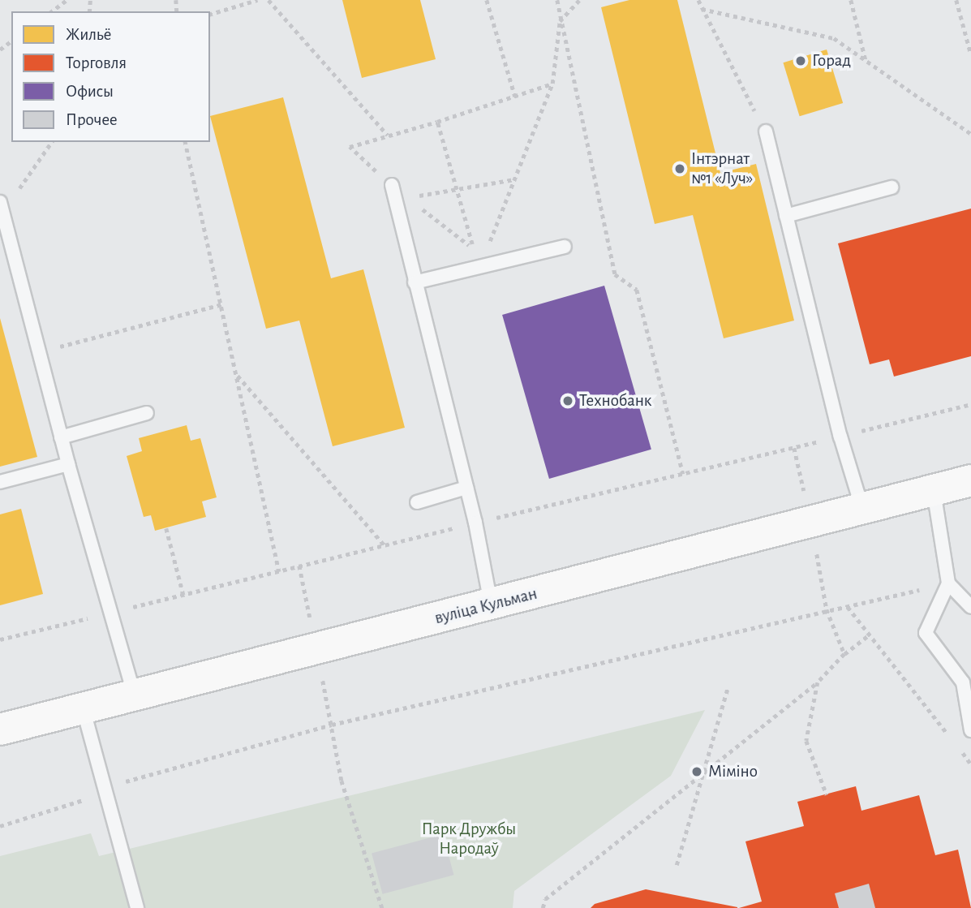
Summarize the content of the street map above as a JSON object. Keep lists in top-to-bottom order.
{
  "streets": {
    "main road": ["вуліца Кульман"]
  },
  "parks": ["Парк Дружбы Народаў"],
  "places": [
    "Горад",
    "Інтэрнат №1 «Луч»",
    "Технобанк",
    "Міміно"
  ],
  "legend": [
    "Жильё",
    "Торговля",
    "Офисы",
    "Прочее"
  ]
}
